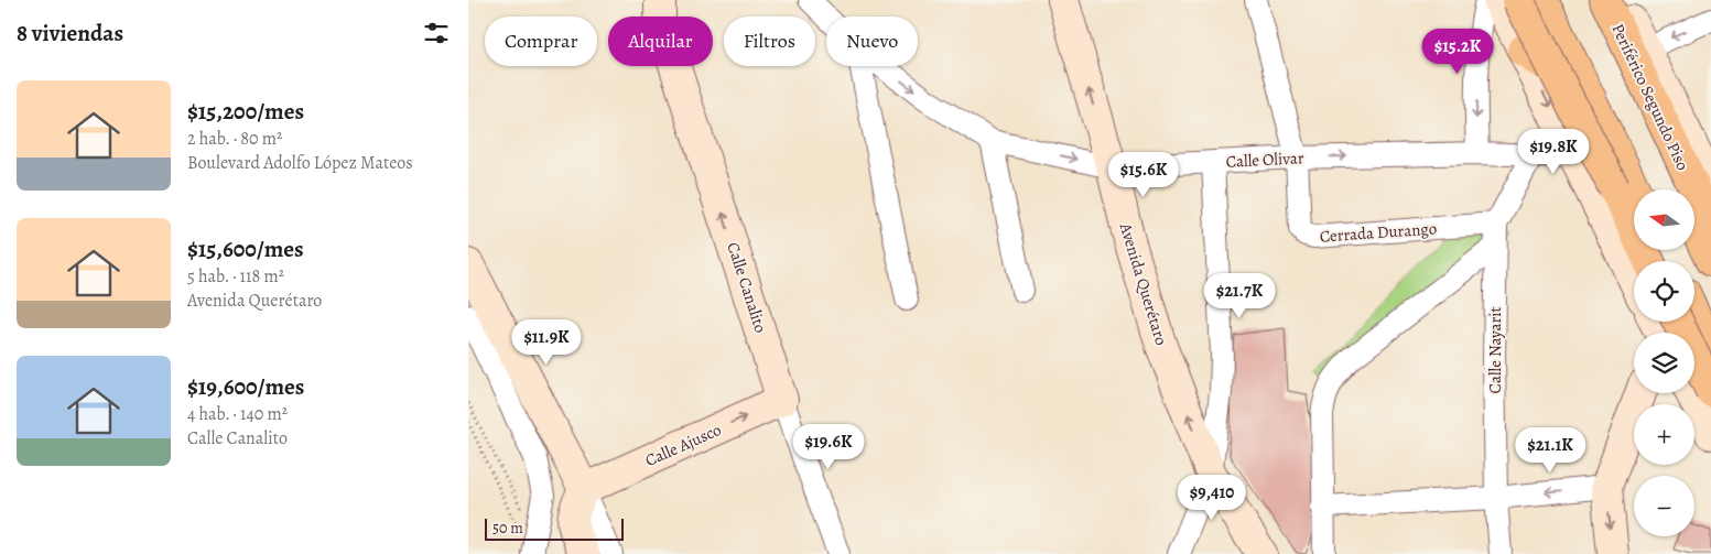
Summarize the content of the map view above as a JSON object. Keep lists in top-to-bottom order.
{
  "streets": {
    "highway": ["Periférico Segundo Piso"],
    "main road": ["Avenida Querétaro", "Calle Canalito", "Calle Ajusco"],
    "street": ["Calle Olivar", "Cerrada Durango", "Calle Nayarit"]
  },
  "crossings": [
    ["Calle Olivar", "Cerrada Durango"],
    ["Calle Olivar", "Avenida Querétaro"],
    ["Calle Olivar", "Calle Nayarit"],
    ["Cerrada Durango", "Calle Nayarit"],
    ["Calle Canalito", "Calle Ajusco"]
  ],
  "one_way": ["Calle Olivar", "Avenida Querétaro", "Calle Ajusco"],
  "scale_bar": "50 m",
  "north": "left",
  "page": {
    "heading": "8 viviendas",
    "chip": [
      "Comprar",
      "Alquilar",
      "Filtros",
      "Nuevo"
    ],
    "price": [
      "$15.2K",
      "$19.8K",
      "$15.6K",
      "$21.7K",
      "$11.9K",
      "$19.6K",
      "$21.1K",
      "$9,410"
    ],
    "list": [
      {
        "name": "$15,200/mes",
        "note": "2 hab. · 80 m² · Boulevard Adolfo López Mateos"
      },
      {
        "name": "$15,600/mes",
        "note": "5 hab. · 118 m² · Avenida Querétaro"
      },
      {
        "name": "$19,600/mes",
        "note": "4 hab. · 140 m² · Calle Canalito"
      }
    ],
    "map_buttons": ["+", "−"],
    "scale": "50 m"
  }
}
